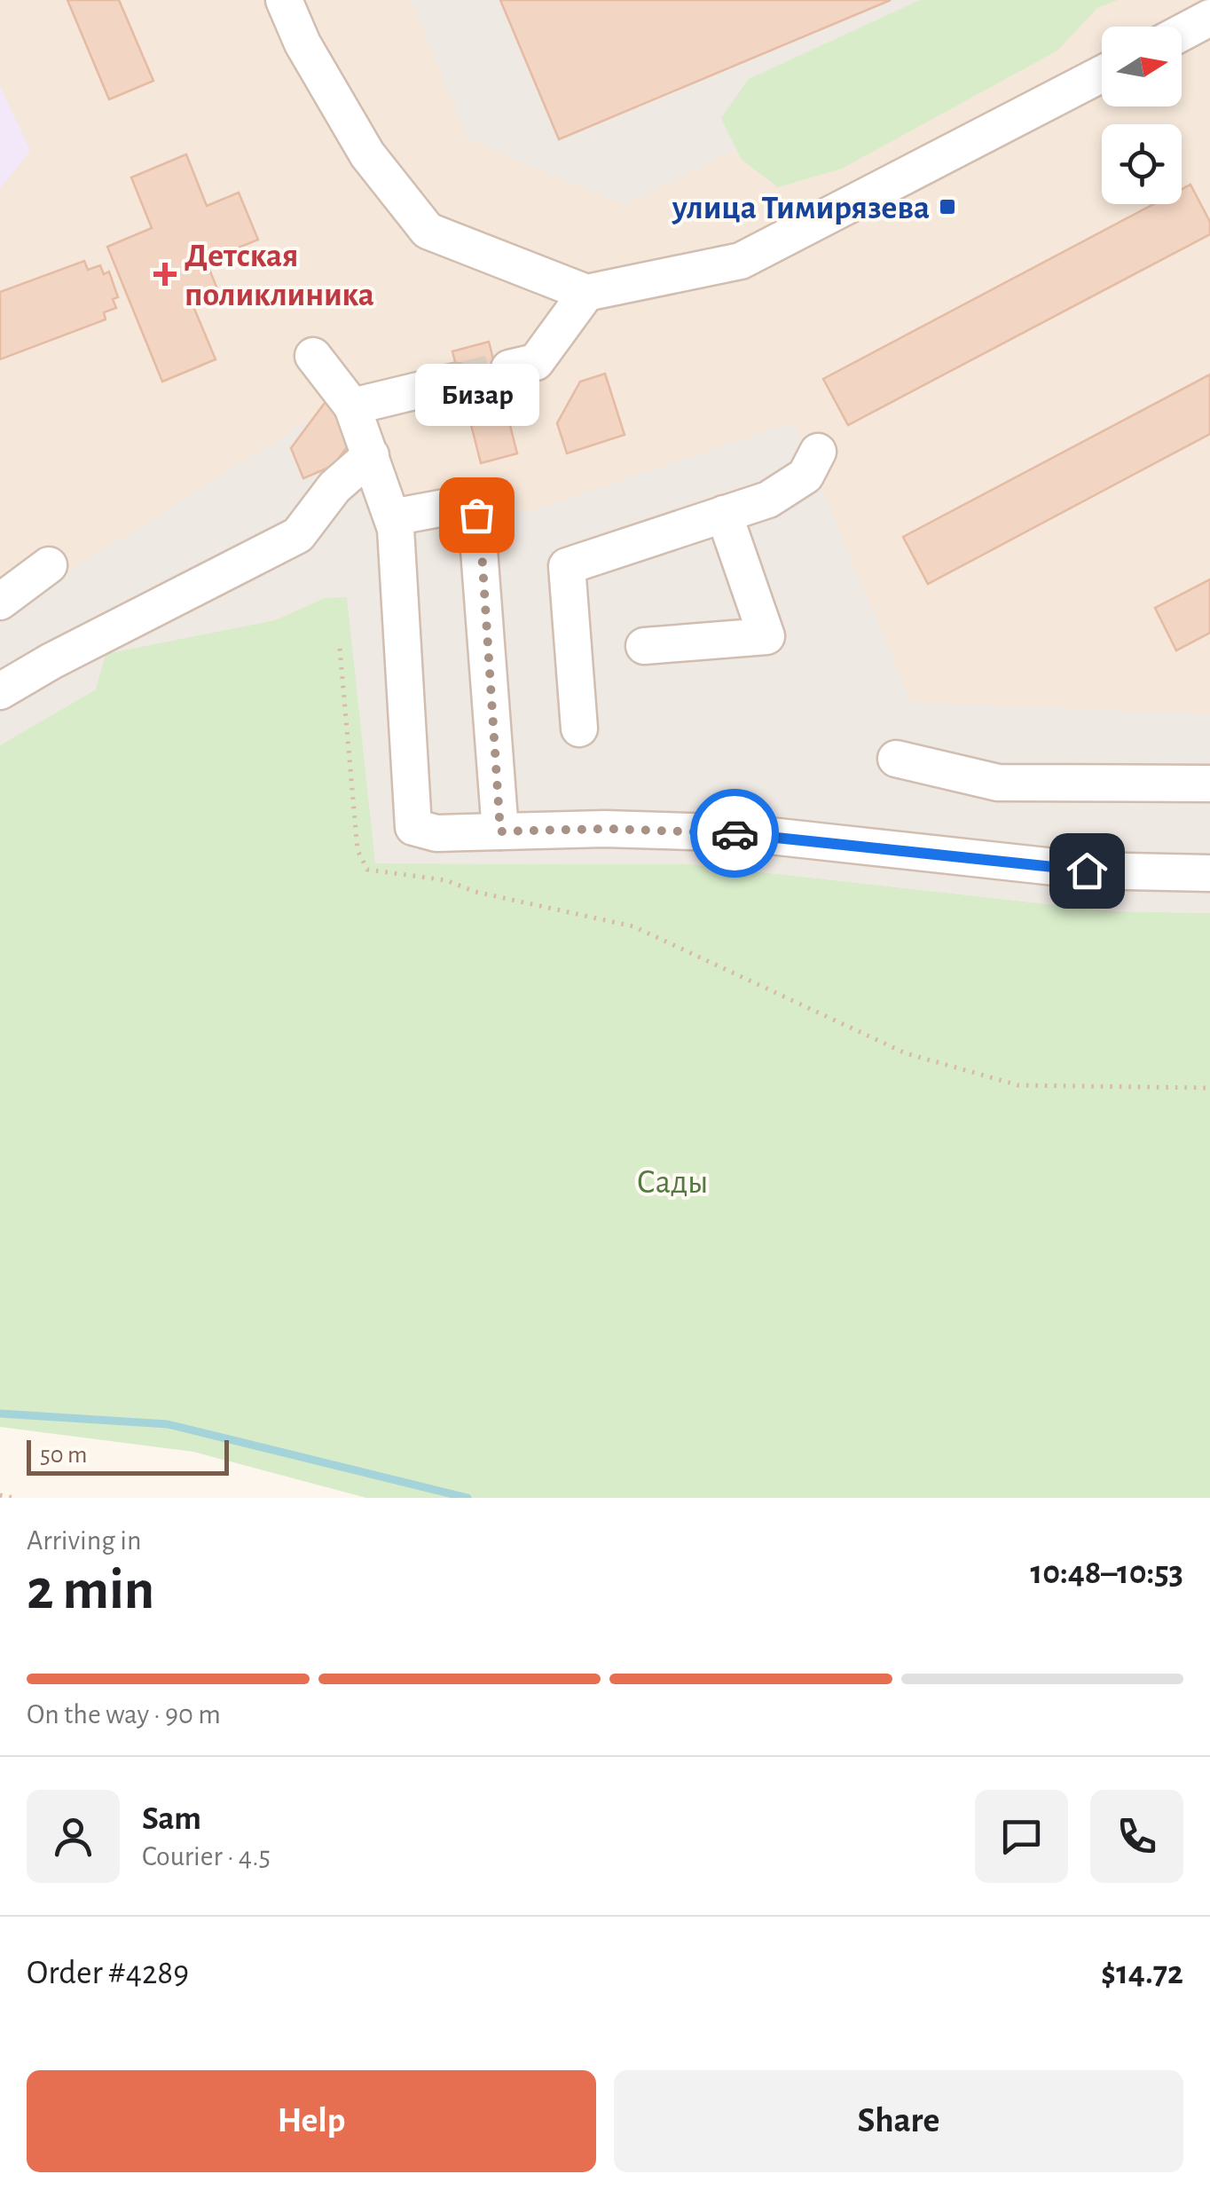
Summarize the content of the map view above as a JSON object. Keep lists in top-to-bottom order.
{
  "parks": ["Сады"],
  "places": {
    "transit": ["улица Тимирязева"],
    "health": ["Детская поликлиника"],
    "other": ["Бизар"]
  },
  "scale_bar": "50 m",
  "north": "right",
  "page": {
    "bubble": "Бизар",
    "scale": "50 m",
    "heading": ["2 min", "Arriving in", "10:48–10:53"],
    "panel": [
      "Sam",
      "Courier · 4.5",
      "Order #4289",
      "$14.72"
    ],
    "bar": "On the way · 90 m",
    "buttons": ["Help", "Share"]
  }
}
